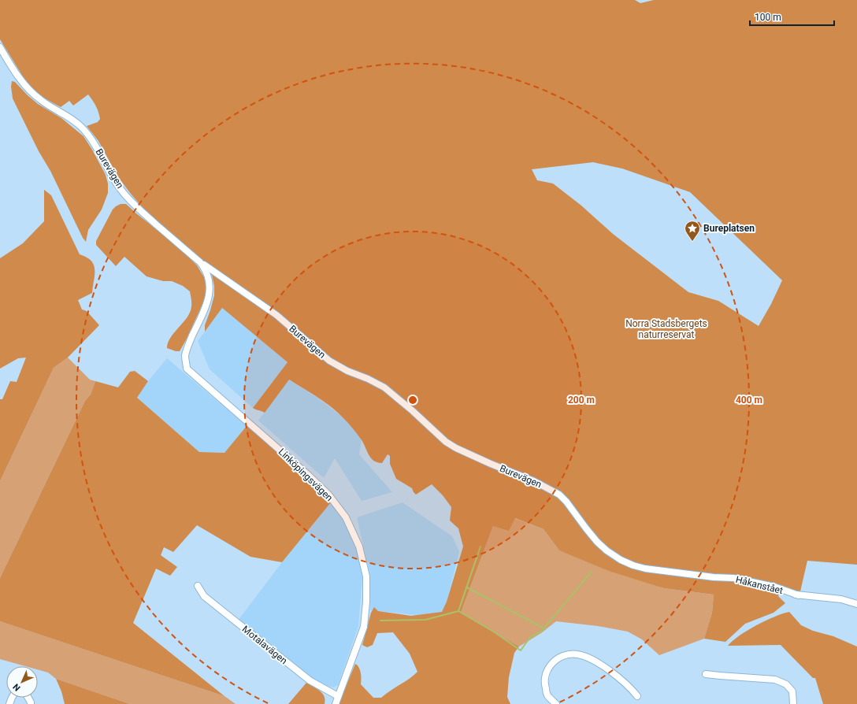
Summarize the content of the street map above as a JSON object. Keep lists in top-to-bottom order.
{
  "streets": {
    "street": [
      "Burevägen",
      "Linköpingsvägen",
      "Håkanstået",
      "Motalavägen"
    ]
  },
  "crossings": [
    ["Burevägen", "Linköpingsvägen"],
    ["Burevägen", "Håkanstået"],
    ["Linköpingsvägen", "Motalavägen"]
  ],
  "parks": ["Norra Stadsbergets naturreservat"],
  "places": {
    "place": ["Bureplatsen"]
  },
  "scale_bar": "100 m",
  "north": "bottom left",
  "rings": ["200 m", "400 m"]
}
